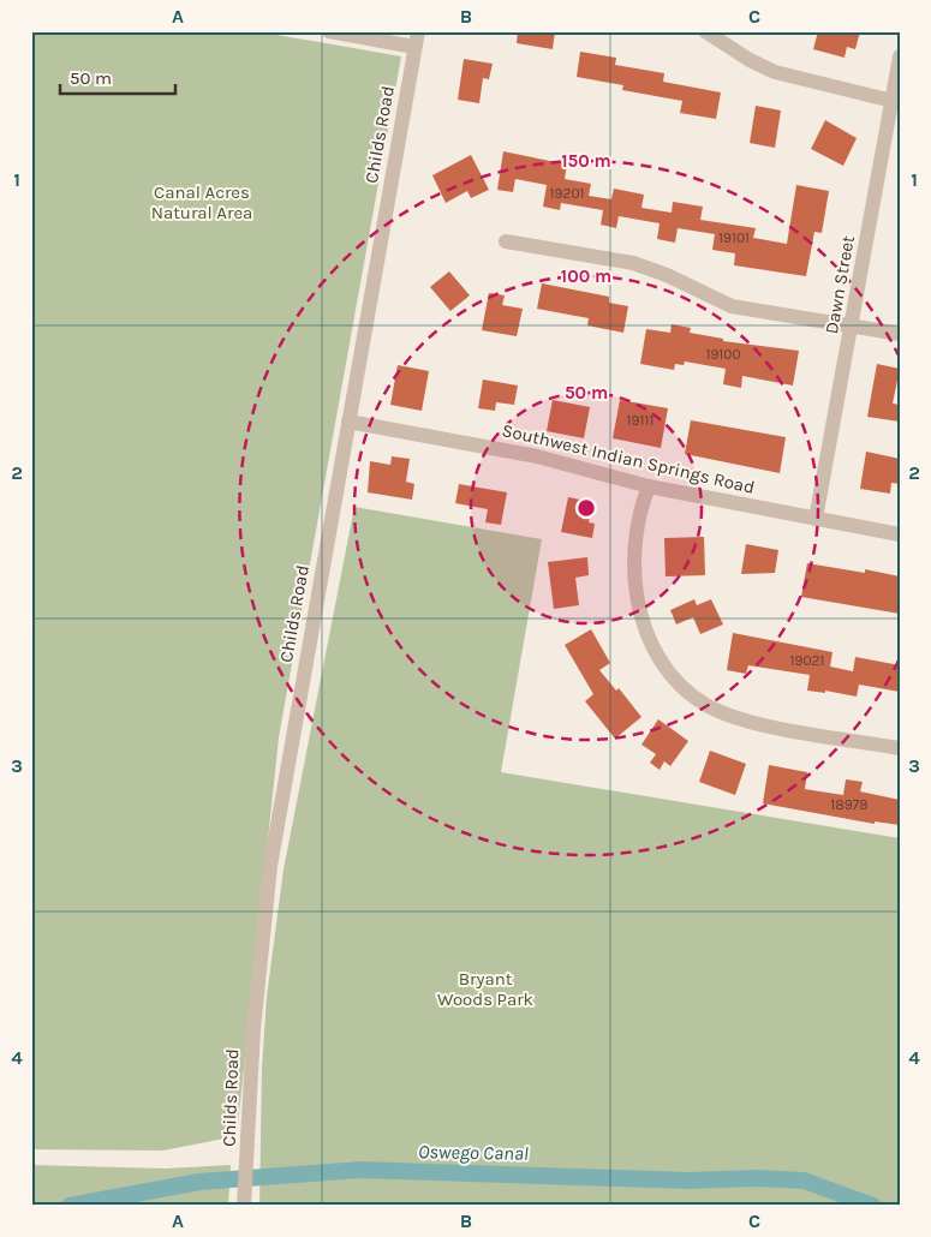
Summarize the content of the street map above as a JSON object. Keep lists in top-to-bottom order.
{
  "streets": {
    "street": ["Childs Road", "Dawn Street", "Southwest Indian Springs Road"]
  },
  "crossings": [
    ["Childs Road", "Southwest Indian Springs Road"],
    ["Dawn Street", "Southwest Indian Springs Road"]
  ],
  "water": ["Oswego Canal"],
  "parks": ["Canal Acres Natural Area", "Bryant Woods Park"],
  "house_numbers": [
    "19201",
    "19101",
    "19100",
    "19111",
    "19021",
    "18978"
  ],
  "scale_bar": "50 m",
  "grid": {
    "columns": ["A", "B", "C"],
    "rows": [
      "1",
      "2",
      "3",
      "4"
    ]
  },
  "rings": ["150 m", "100 m", "50 m"]
}
